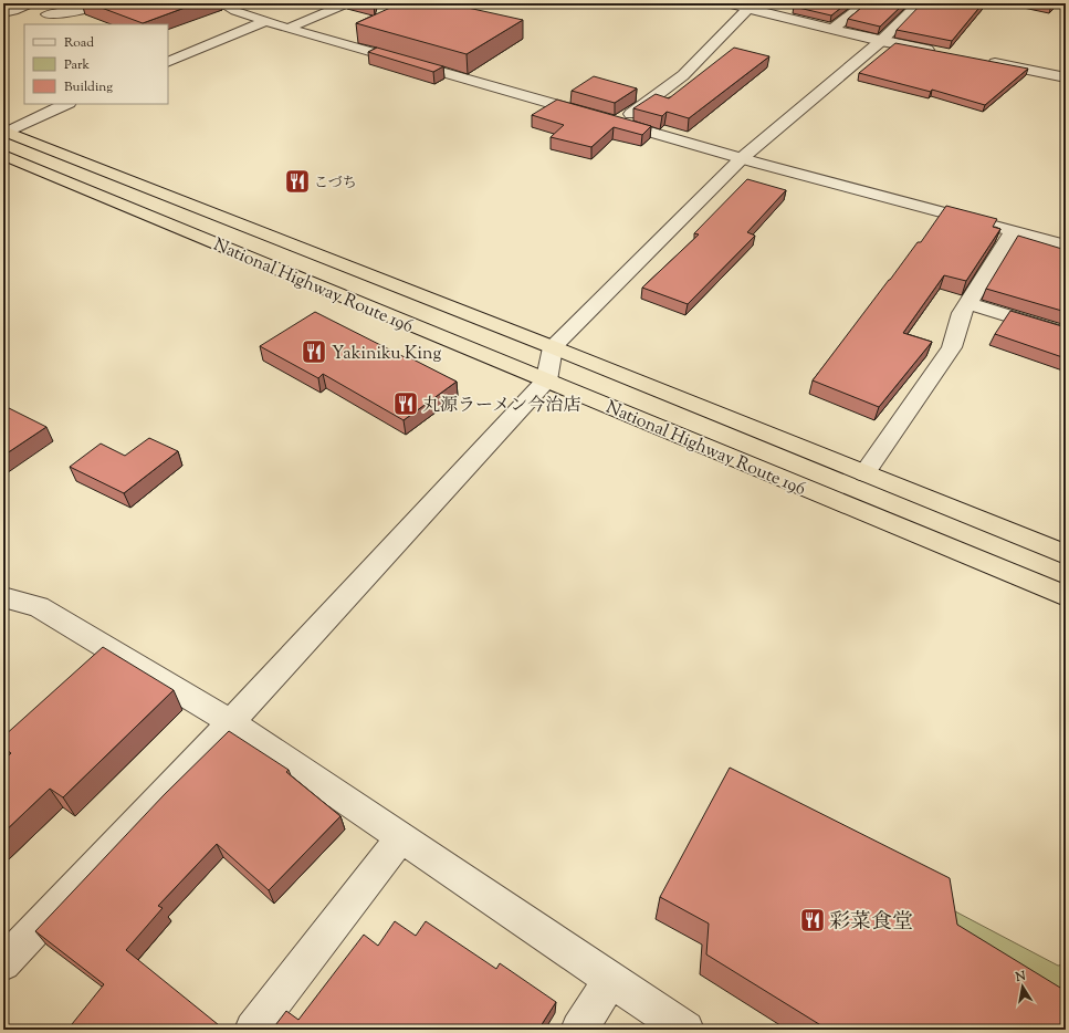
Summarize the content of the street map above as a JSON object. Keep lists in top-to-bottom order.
{
  "streets": {
    "highway": ["National Highway Route 196"]
  },
  "places": {
    "restaurant": [
      "こづち",
      "Yakiniku King",
      "丸源ラーメン今治店",
      "彩菜食堂"
    ]
  },
  "legend": ["Road", "Park", "Building"],
  "north": "top"
}
